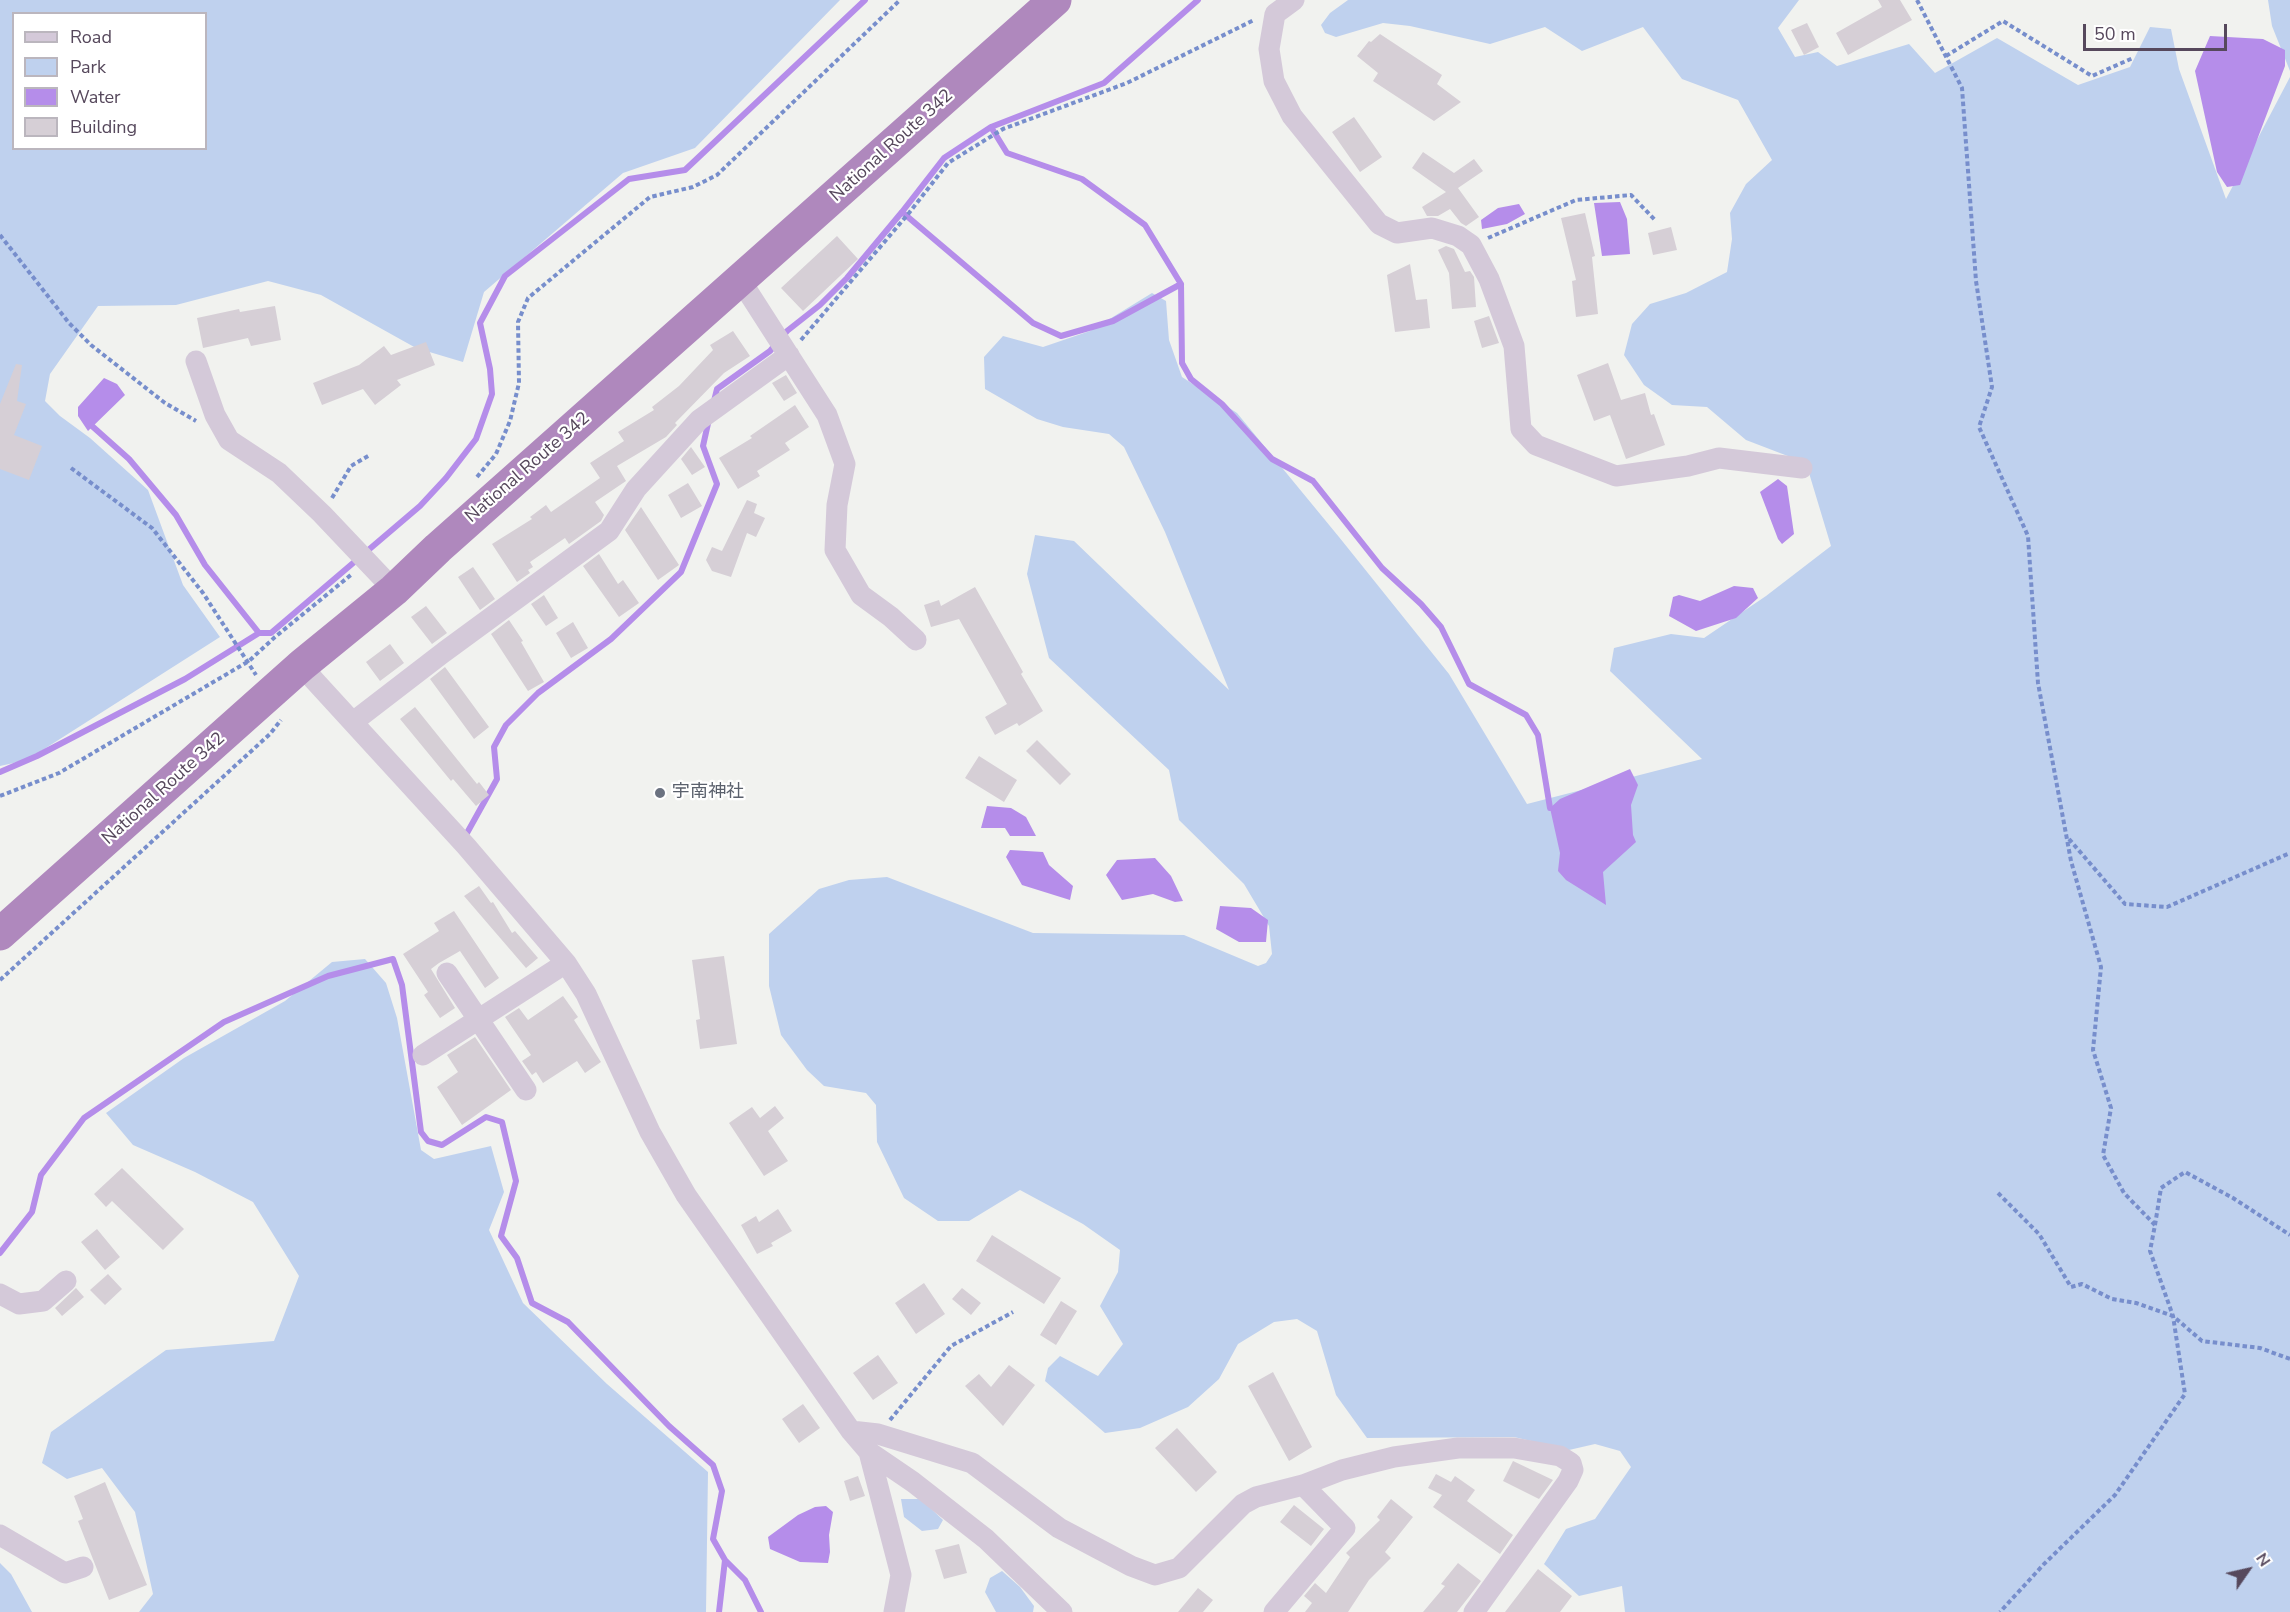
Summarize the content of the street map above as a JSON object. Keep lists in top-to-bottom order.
{
  "streets": {
    "highway": ["National Route 342"]
  },
  "places": ["宇南神社"],
  "legend": [
    "Road",
    "Park",
    "Water",
    "Building"
  ],
  "scale_bar": "50 m",
  "north": "top right"
}
